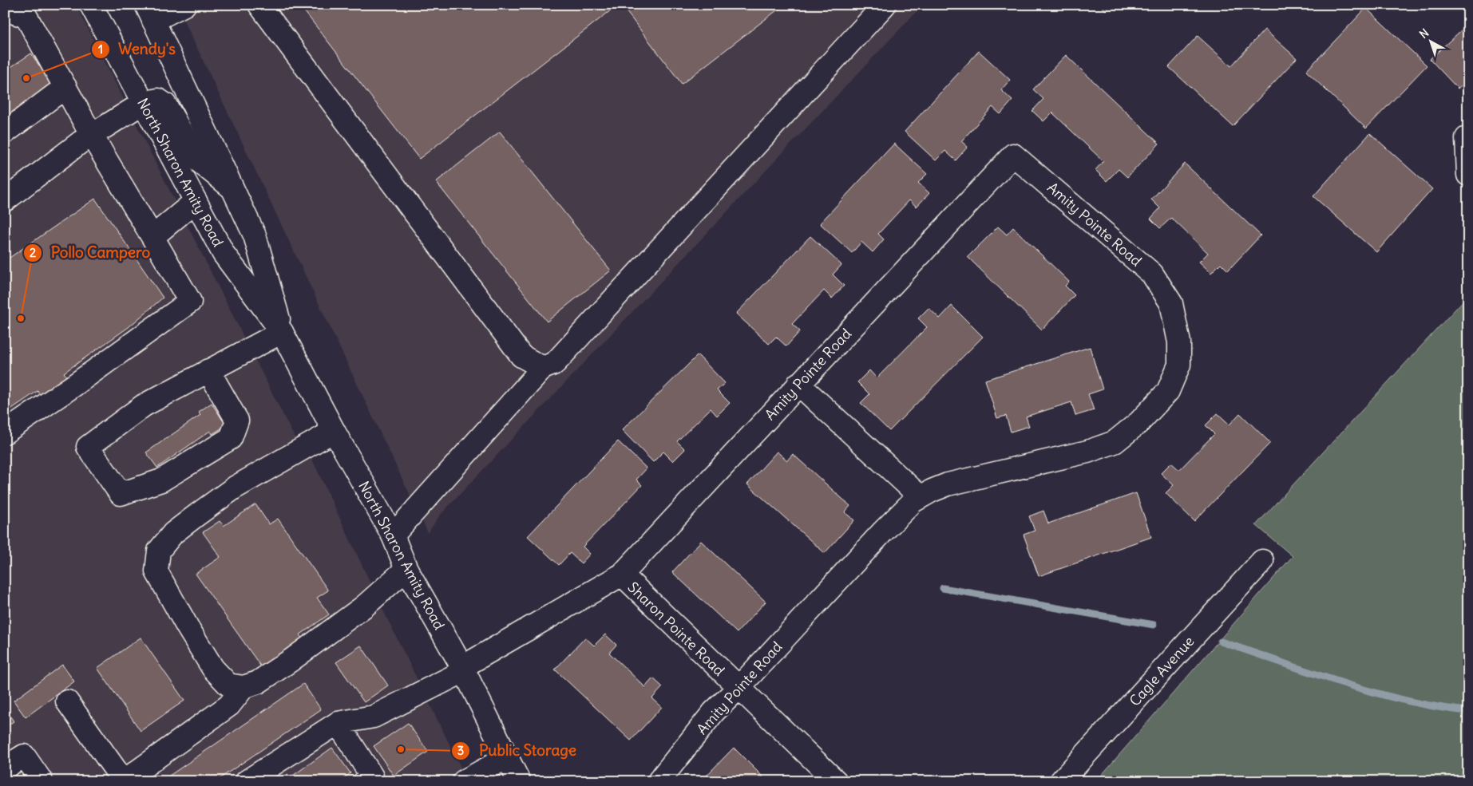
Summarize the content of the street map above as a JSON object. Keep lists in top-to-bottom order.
{
  "streets": {
    "street": [
      "North Sharon Amity Road",
      "Amity Pointe Road",
      "Sharon Pointe Road",
      "Cagle Avenue"
    ]
  },
  "crossings": [
    ["North Sharon Amity Road", "Amity Pointe Road"],
    ["Amity Pointe Road", "Sharon Pointe Road"]
  ],
  "places": ["Wendy's", "Pollo Campero", "Public Storage"],
  "north": "top left"
}
